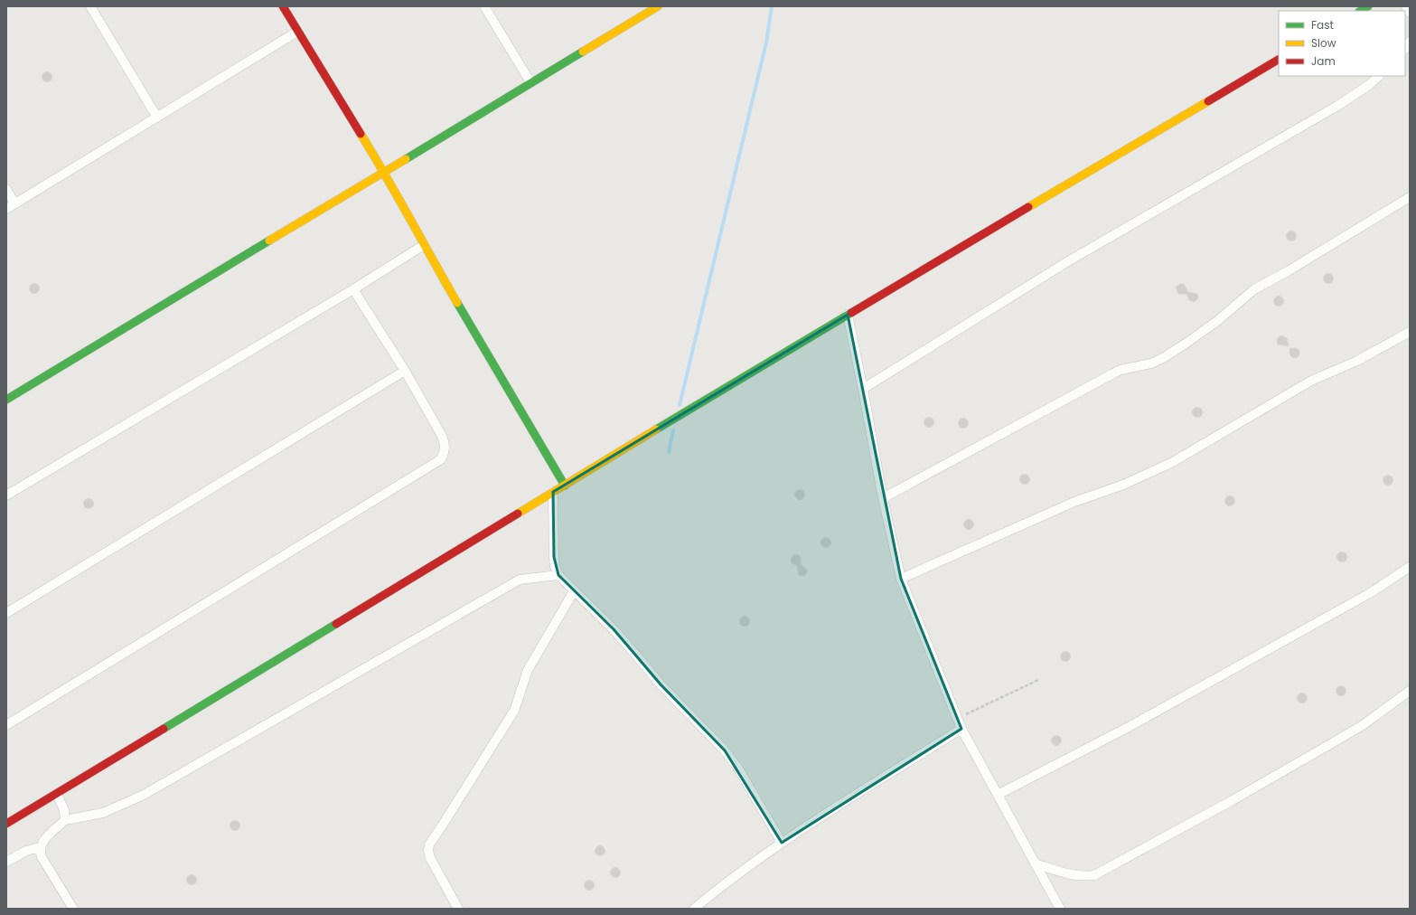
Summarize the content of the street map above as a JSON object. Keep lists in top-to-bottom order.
{
  "legend": ["Fast", "Slow", "Jam"]
}
